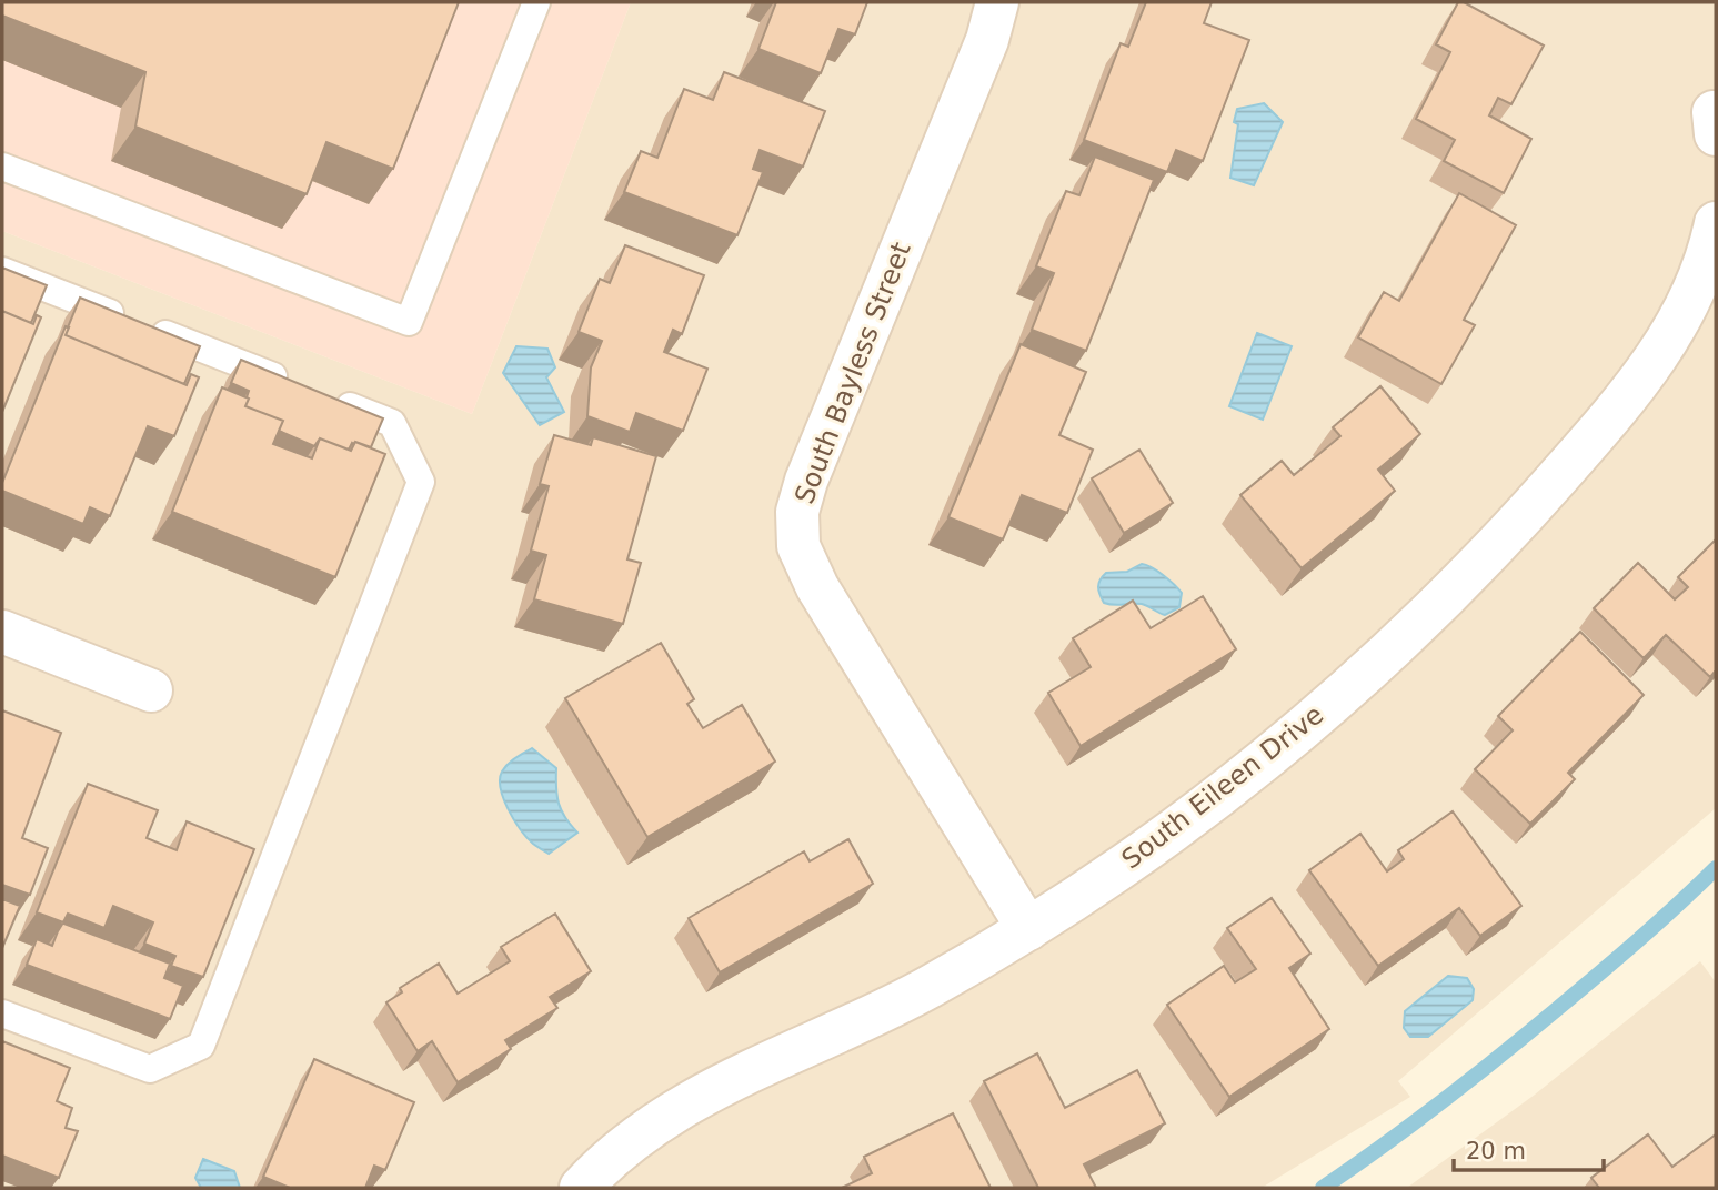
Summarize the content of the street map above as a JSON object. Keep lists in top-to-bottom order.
{
  "streets": {
    "street": ["South Bayless Street", "South Eileen Drive"]
  },
  "crossings": [
    ["South Bayless Street", "South Eileen Drive"]
  ],
  "scale_bar": "20 m"
}
